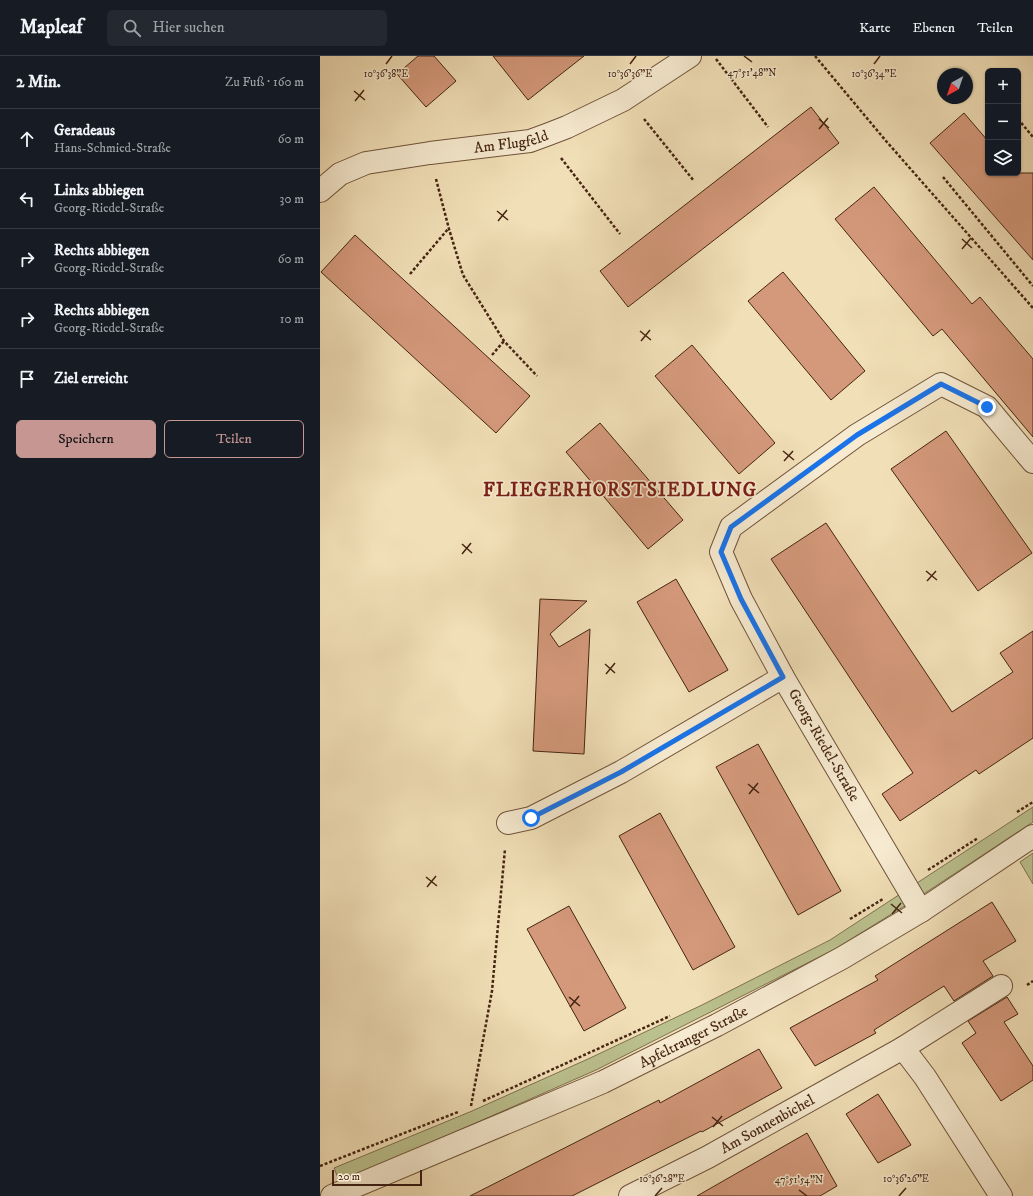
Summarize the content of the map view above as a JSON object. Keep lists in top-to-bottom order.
{
  "streets": {
    "street": [
      "Am Flugfeld",
      "Georg-Riedel-Straße",
      "Apfeltranger Straße",
      "Am Sonnenbichel"
    ]
  },
  "crossings": [
    ["Georg-Riedel-Straße", "Apfeltranger Straße"]
  ],
  "districts": ["FLIEGERHORSTSIEDLUNG"],
  "scale_bar": "20 m",
  "north": "bottom left",
  "page": {
    "header": "Mapleaf",
    "search": "Hier suchen",
    "nav": ["Karte", "Ebenen", "Teilen"],
    "heading": ["2 Min.", "Zu Fuß · 160 m"],
    "map_buttons": ["+", "−"],
    "list": [
      ["Geradeaus", "Hans-Schmied-Straße", "60 m"],
      ["Links abbiegen", "Georg-Riedel-Straße", "30 m"],
      ["Rechts abbiegen", "Georg-Riedel-Straße", "60 m"],
      ["Rechts abbiegen", "Georg-Riedel-Straße", "10 m"],
      "Ziel erreicht"
    ],
    "buttons": ["Speichern", "Teilen"],
    "scale": "20 m"
  },
  "coordinates": [
    "47°51'48\"N",
    "10°36'38\"E",
    "10°36'36\"E",
    "10°36'34\"E",
    "10°36'28\"E",
    "10°36'26\"E",
    "47°51'54\"N"
  ]
}
